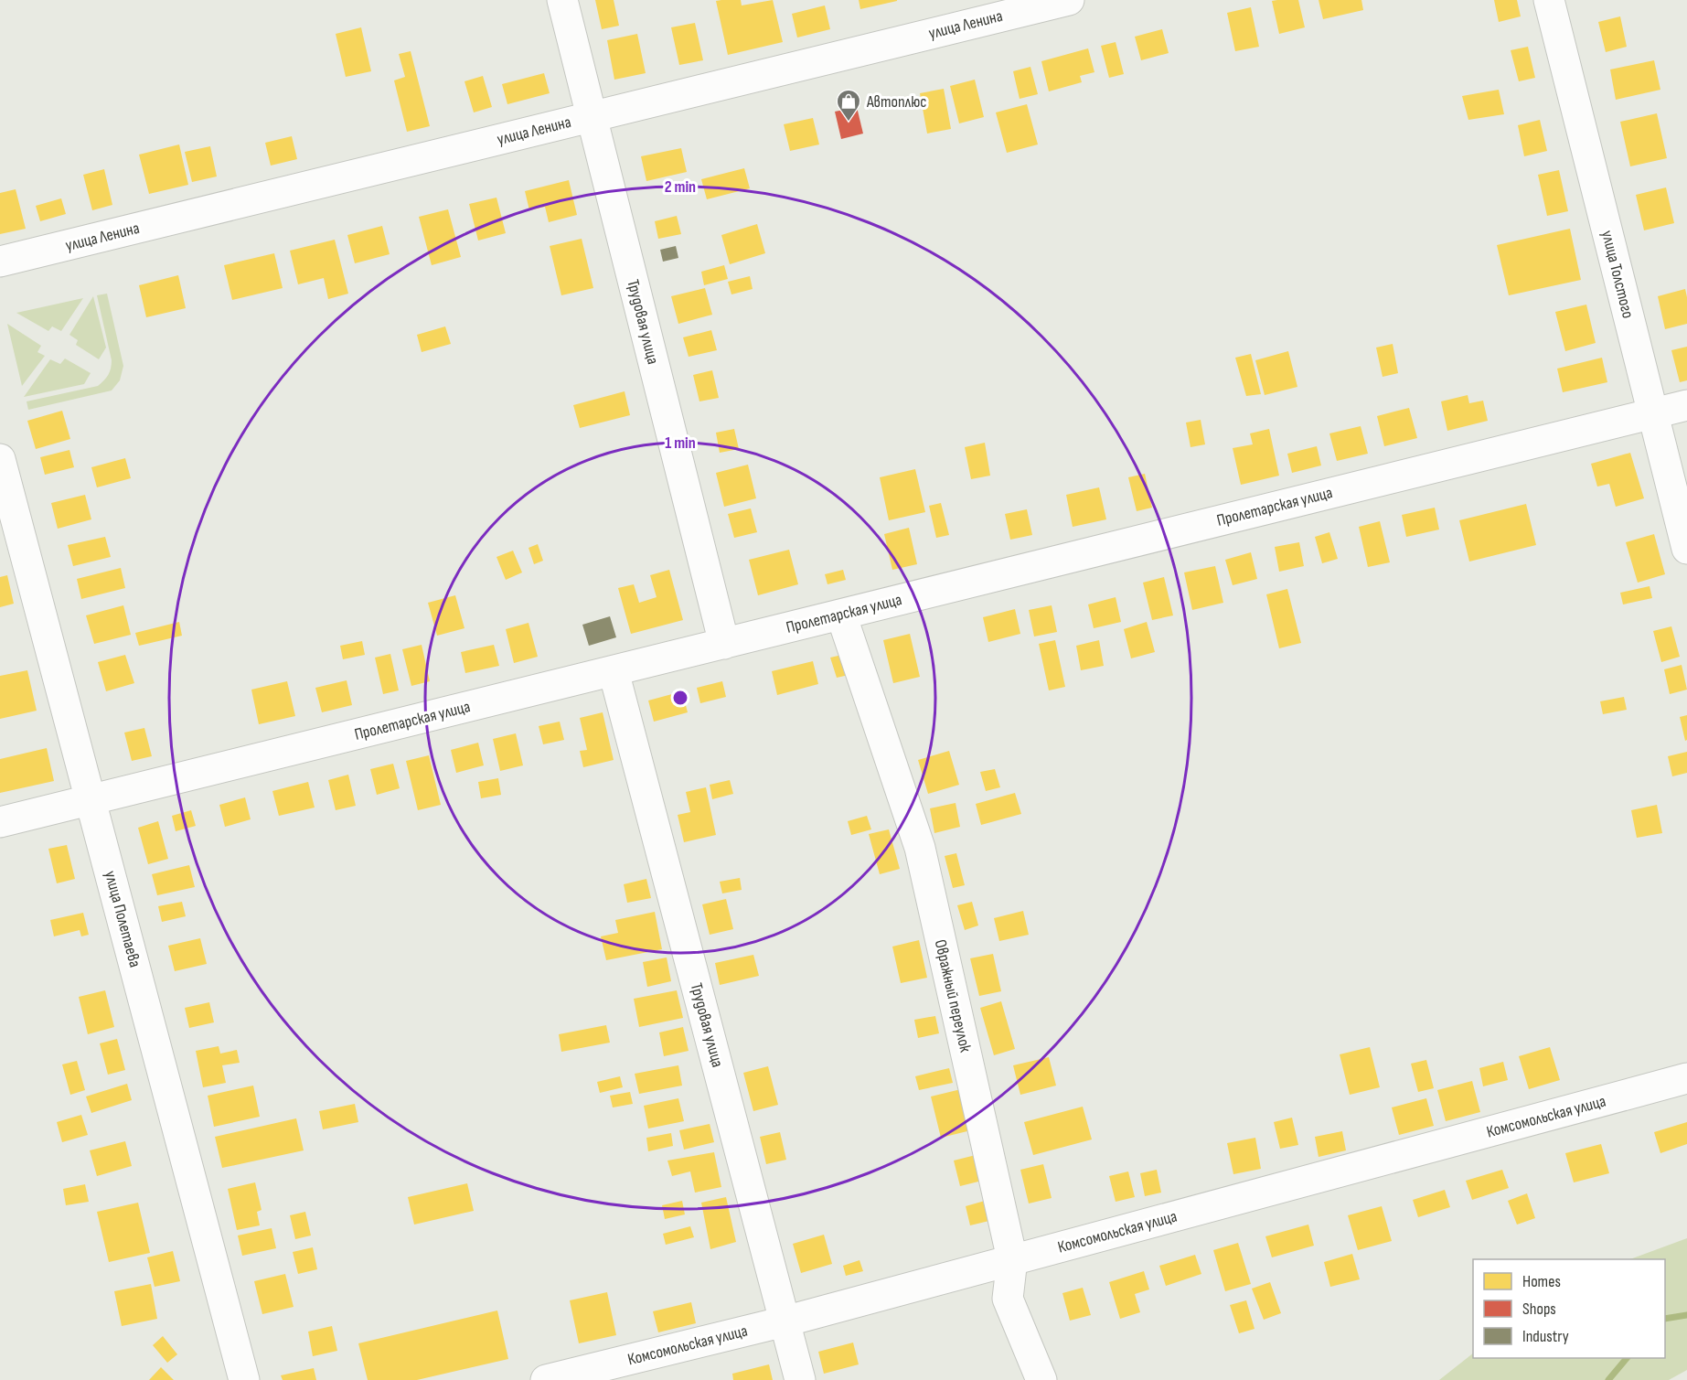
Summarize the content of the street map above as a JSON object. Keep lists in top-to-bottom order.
{
  "streets": {
    "street": [
      "улица Ленина",
      "улица Толстого",
      "Трудовая улица",
      "Пролетарская улица",
      "улица Полетаева",
      "Овражный переулок",
      "Комсомольская улица"
    ]
  },
  "crossings": [
    ["улица Ленина", "Трудовая улица"],
    ["улица Толстого", "Пролетарская улица"],
    ["Трудовая улица", "Пролетарская улица"],
    ["Трудовая улица", "Комсомольская улица"],
    ["Пролетарская улица", "улица Полетаева"],
    ["Пролетарская улица", "Овражный переулок"],
    ["Овражный переулок", "Комсомольская улица"]
  ],
  "places": {
    "shop": ["Автоплюс"]
  },
  "legend": ["Homes", "Shops", "Industry"],
  "rings": ["2 min", "1 min"]
}
